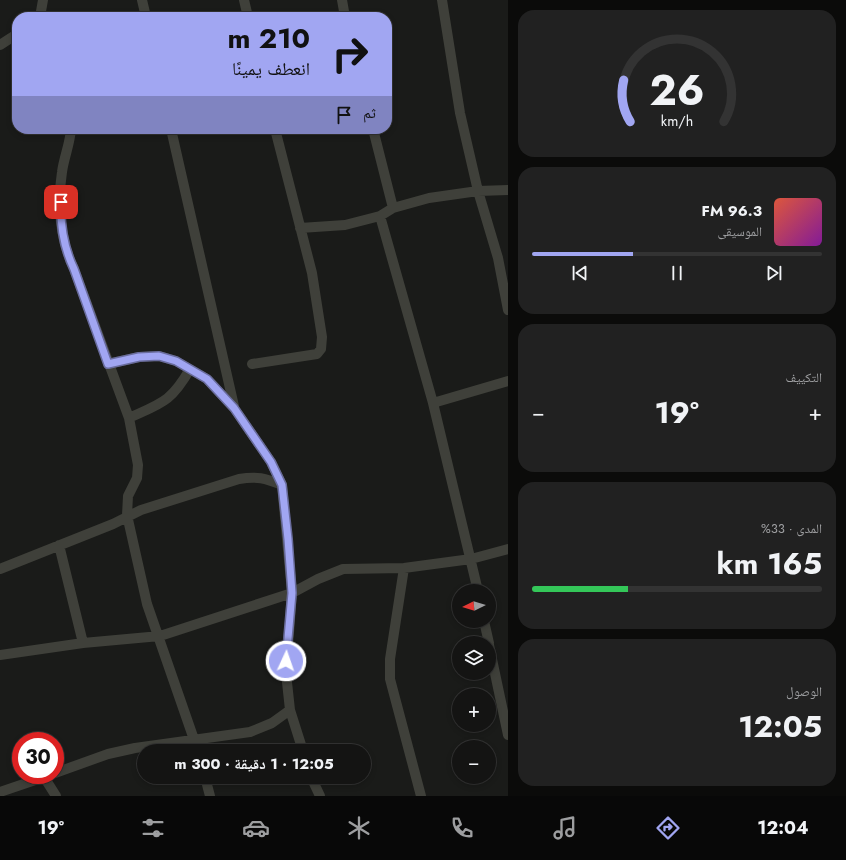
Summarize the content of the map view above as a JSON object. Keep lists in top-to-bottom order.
{
  "north": "left",
  "page": {
    "turn": ["210 m", "انعطف يمينًا"],
    "then": "ثم",
    "song": ["96.3 FM", "الموسيقى"],
    "tile": [
      "التكييف",
      ["المدى · 33%", "165 km"],
      ["الوصول", "12:05"]
    ],
    "heat": ["−", "19°", "+"],
    "map_buttons": ["+", "−"],
    "limit": "30",
    "trip": "12:05 · 1 دقيقة · 300 m",
    "tabs": ["12:04", "19°"],
    "gauge": ["26", "km/h"]
  }
}
